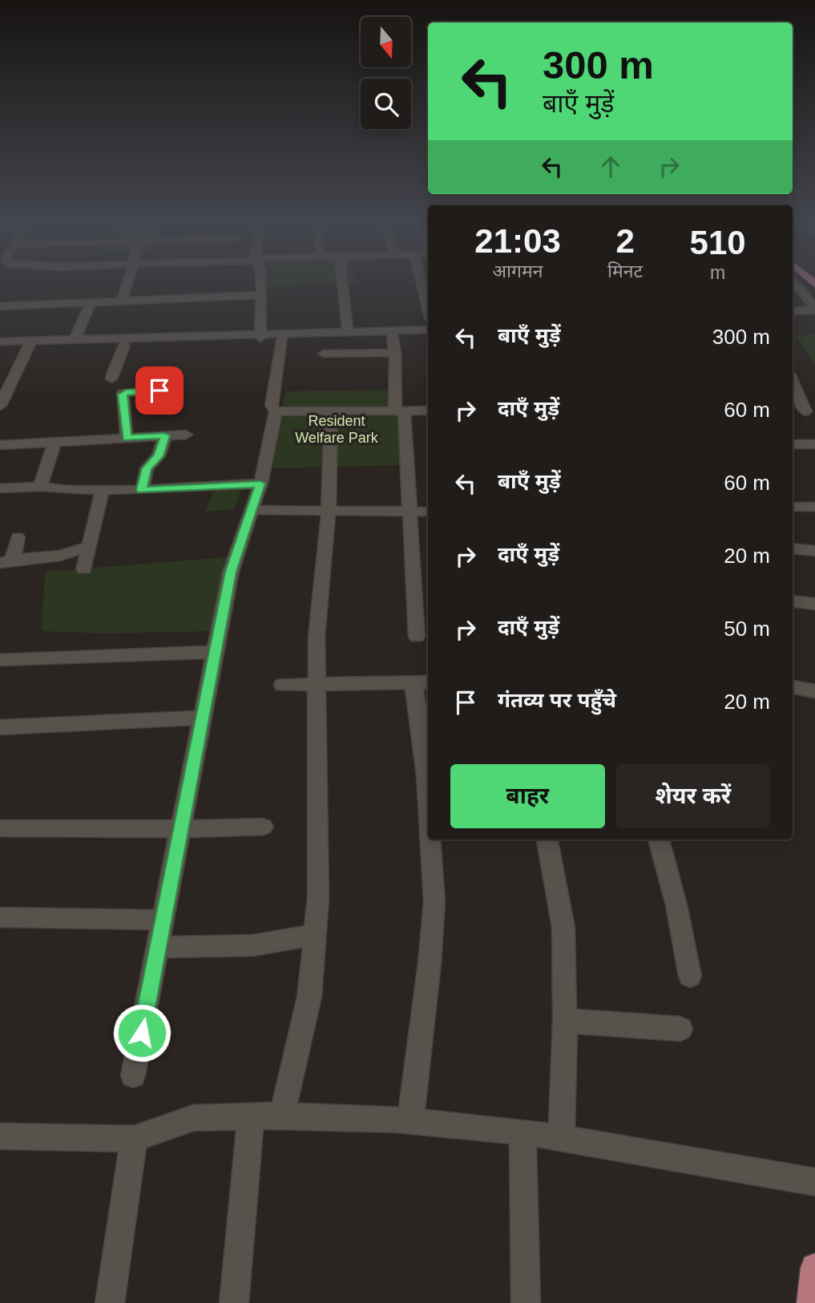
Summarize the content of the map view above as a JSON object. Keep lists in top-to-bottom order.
{
  "parks": ["Resident Welfare Park"],
  "north": "bottom",
  "page": {
    "turn": ["300 m", "बाएँ मुड़ें"],
    "eta": [
      "21:03",
      "आगमन",
      "2",
      "मिनट",
      "510",
      "m"
    ],
    "list": [
      {
        "name": "बाएँ मुड़ें",
        "value": "300 m"
      },
      {
        "name": "दाएँ मुड़ें",
        "value": "60 m"
      },
      {
        "name": "बाएँ मुड़ें",
        "value": "60 m"
      },
      {
        "name": "दाएँ मुड़ें",
        "value": "20 m"
      },
      {
        "name": "दाएँ मुड़ें",
        "value": "50 m"
      },
      {
        "name": "गंतव्य पर पहुँचे",
        "value": "20 m"
      }
    ],
    "buttons": ["बाहर", "शेयर करें"]
  }
}
